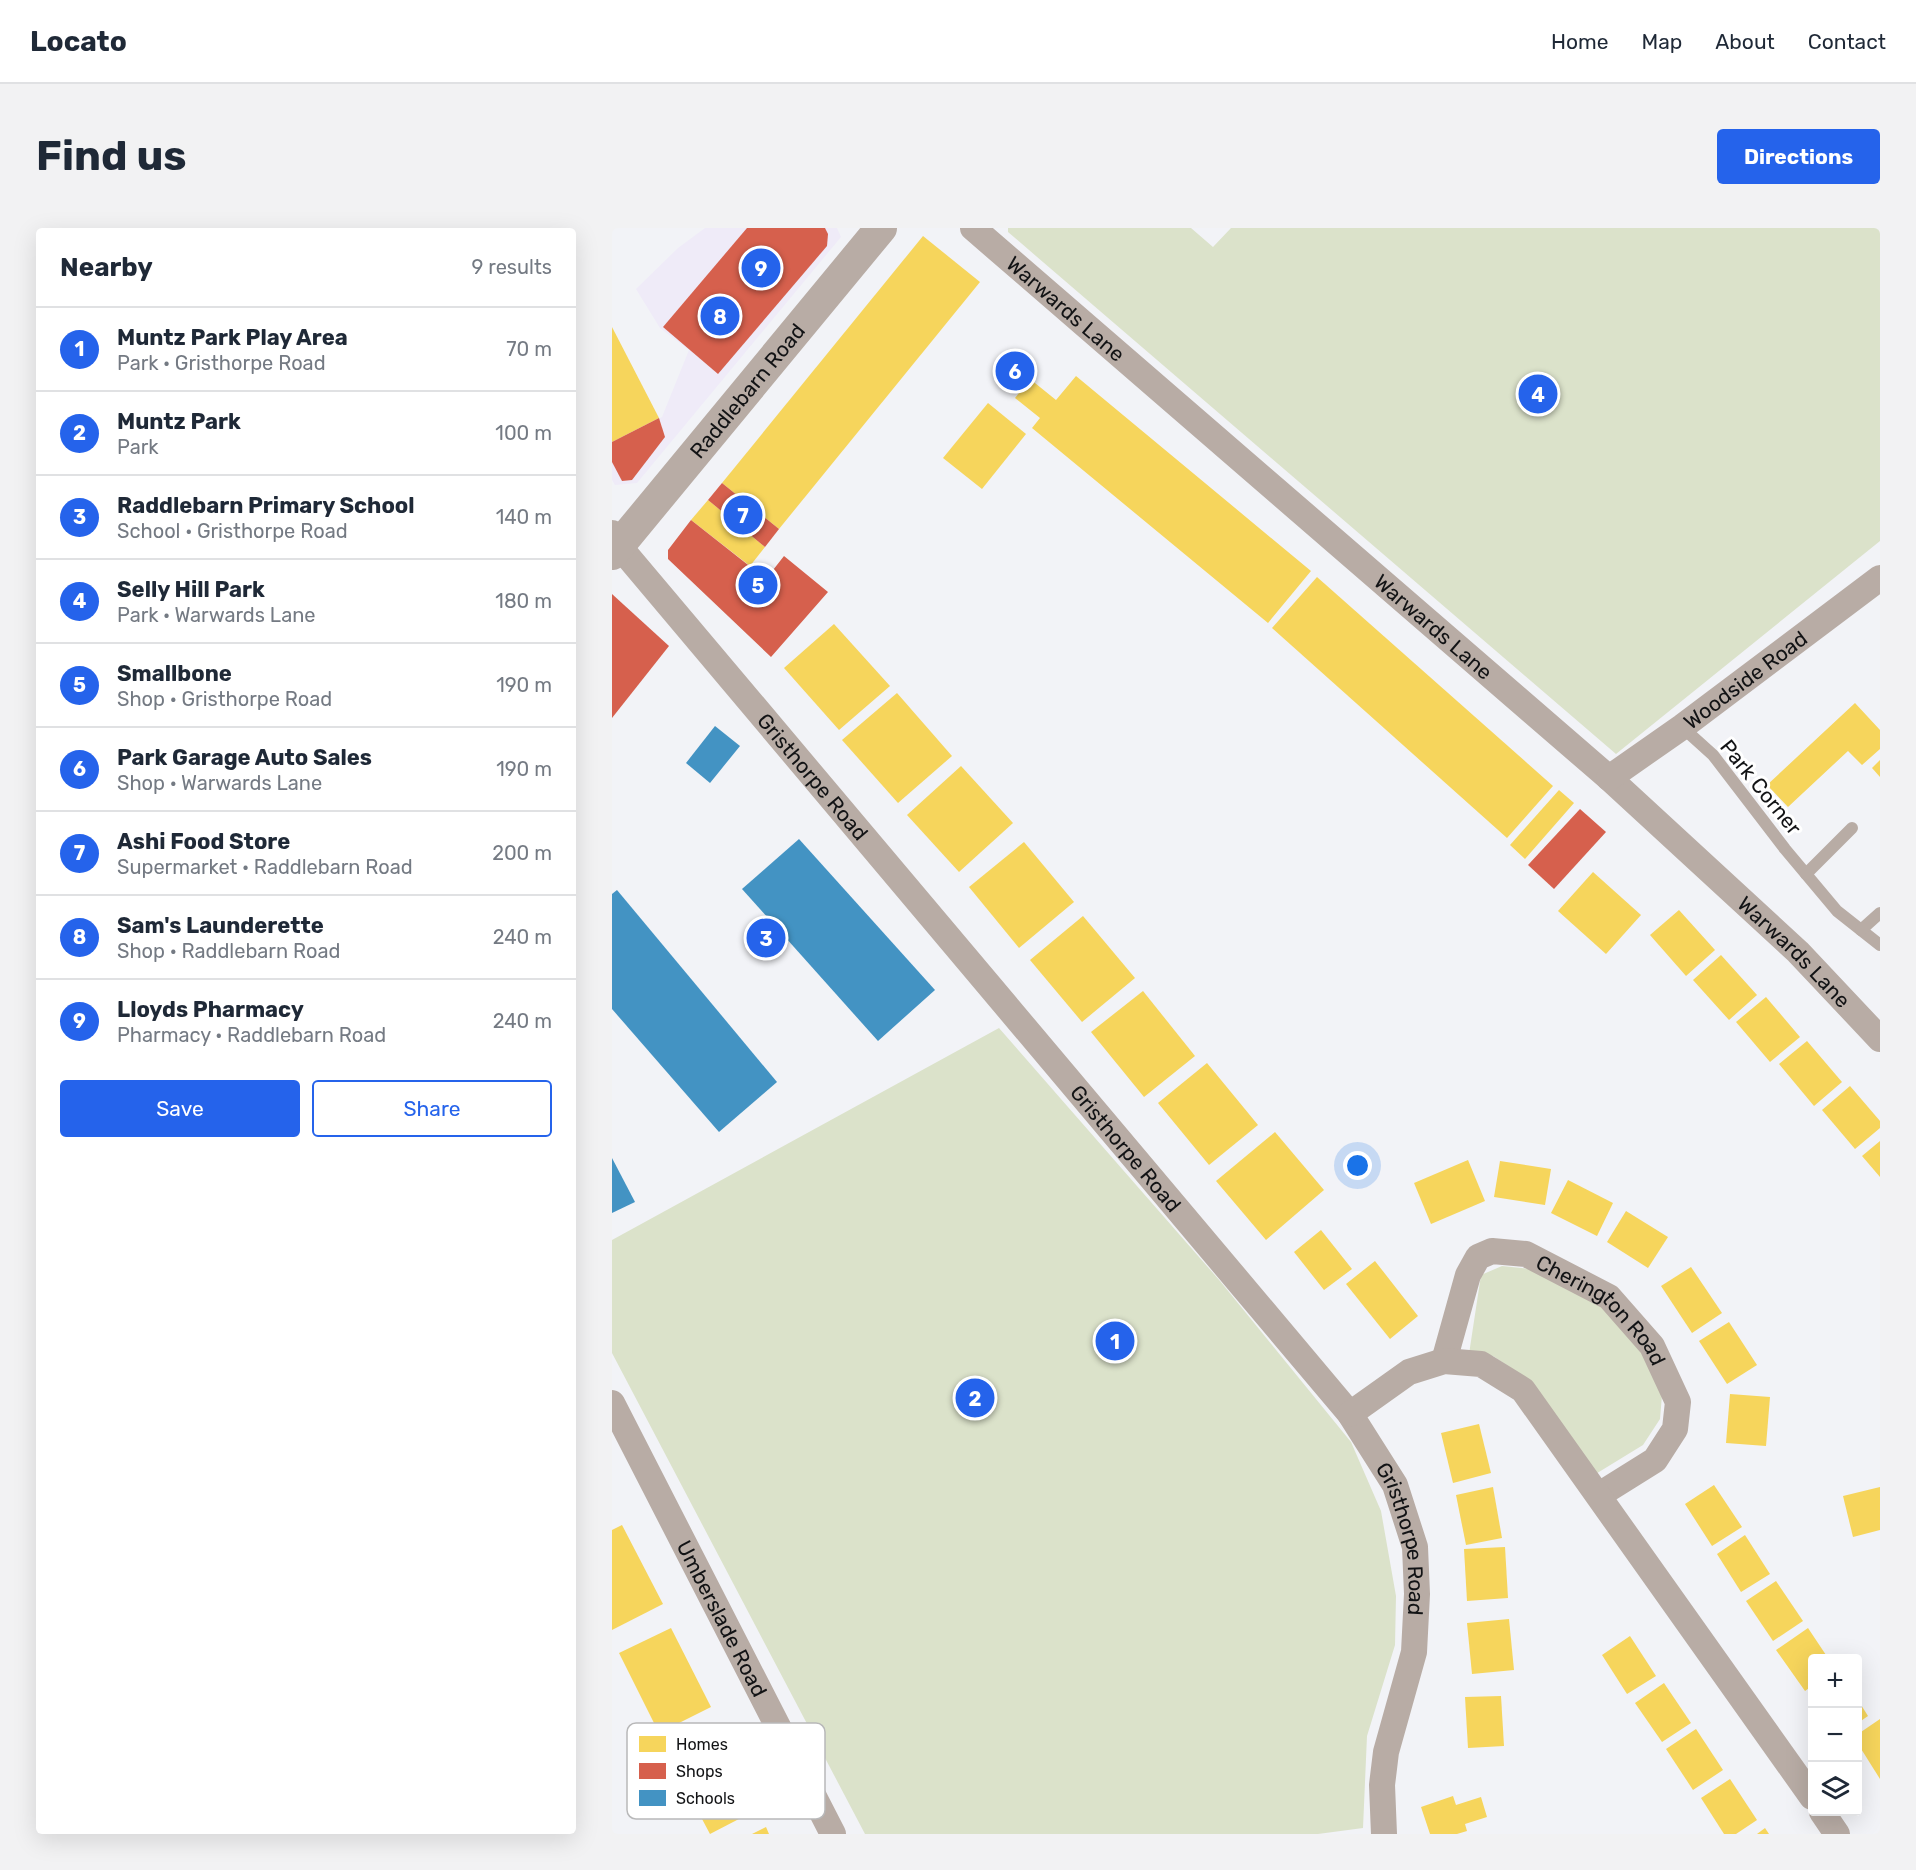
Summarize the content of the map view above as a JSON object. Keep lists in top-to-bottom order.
{
  "streets": {
    "street": [
      "Warwards Lane",
      "Raddlebarn Road",
      "Woodside Road",
      "Gristhorpe Road",
      "Cherington Road",
      "Umberslade Road"
    ],
    "lane": ["Park Corner"]
  },
  "crossings": [
    ["Warwards Lane", "Woodside Road"],
    ["Raddlebarn Road", "Gristhorpe Road"],
    ["Woodside Road", "Park Corner"]
  ],
  "legend": ["Homes", "Shops", "Schools"],
  "page": {
    "header": "Locato",
    "nav": [
      "Home",
      "Map",
      "About",
      "Contact"
    ],
    "buttons": [
      "Directions",
      ["Save", "Share"]
    ],
    "title": "Find us",
    "heading": ["Nearby", "9 results"],
    "pins": [
      "9",
      "8",
      "6",
      "4",
      "7",
      "5",
      "3",
      "1",
      "2"
    ],
    "list": [
      {
        "mark": "1",
        "name": "Muntz Park Play Area",
        "note": "Park · Gristhorpe Road",
        "value": "70 m"
      },
      {
        "mark": "2",
        "name": "Muntz Park",
        "note": "Park",
        "value": "100 m"
      },
      {
        "mark": "3",
        "name": "Raddlebarn Primary School",
        "note": "School · Gristhorpe Road",
        "value": "140 m"
      },
      {
        "mark": "4",
        "name": "Selly Hill Park",
        "note": "Park · Warwards Lane",
        "value": "180 m"
      },
      {
        "mark": "5",
        "name": "Smallbone",
        "note": "Shop · Gristhorpe Road",
        "value": "190 m"
      },
      {
        "mark": "6",
        "name": "Park Garage Auto Sales",
        "note": "Shop · Warwards Lane",
        "value": "190 m"
      },
      {
        "mark": "7",
        "name": "Ashi Food Store",
        "note": "Supermarket · Raddlebarn Road",
        "value": "200 m"
      },
      {
        "mark": "8",
        "name": "Sam's Launderette",
        "note": "Shop · Raddlebarn Road",
        "value": "240 m"
      },
      {
        "mark": "9",
        "name": "Lloyds Pharmacy",
        "note": "Pharmacy · Raddlebarn Road",
        "value": "240 m"
      }
    ],
    "map_buttons": ["+", "−"]
  }
}
